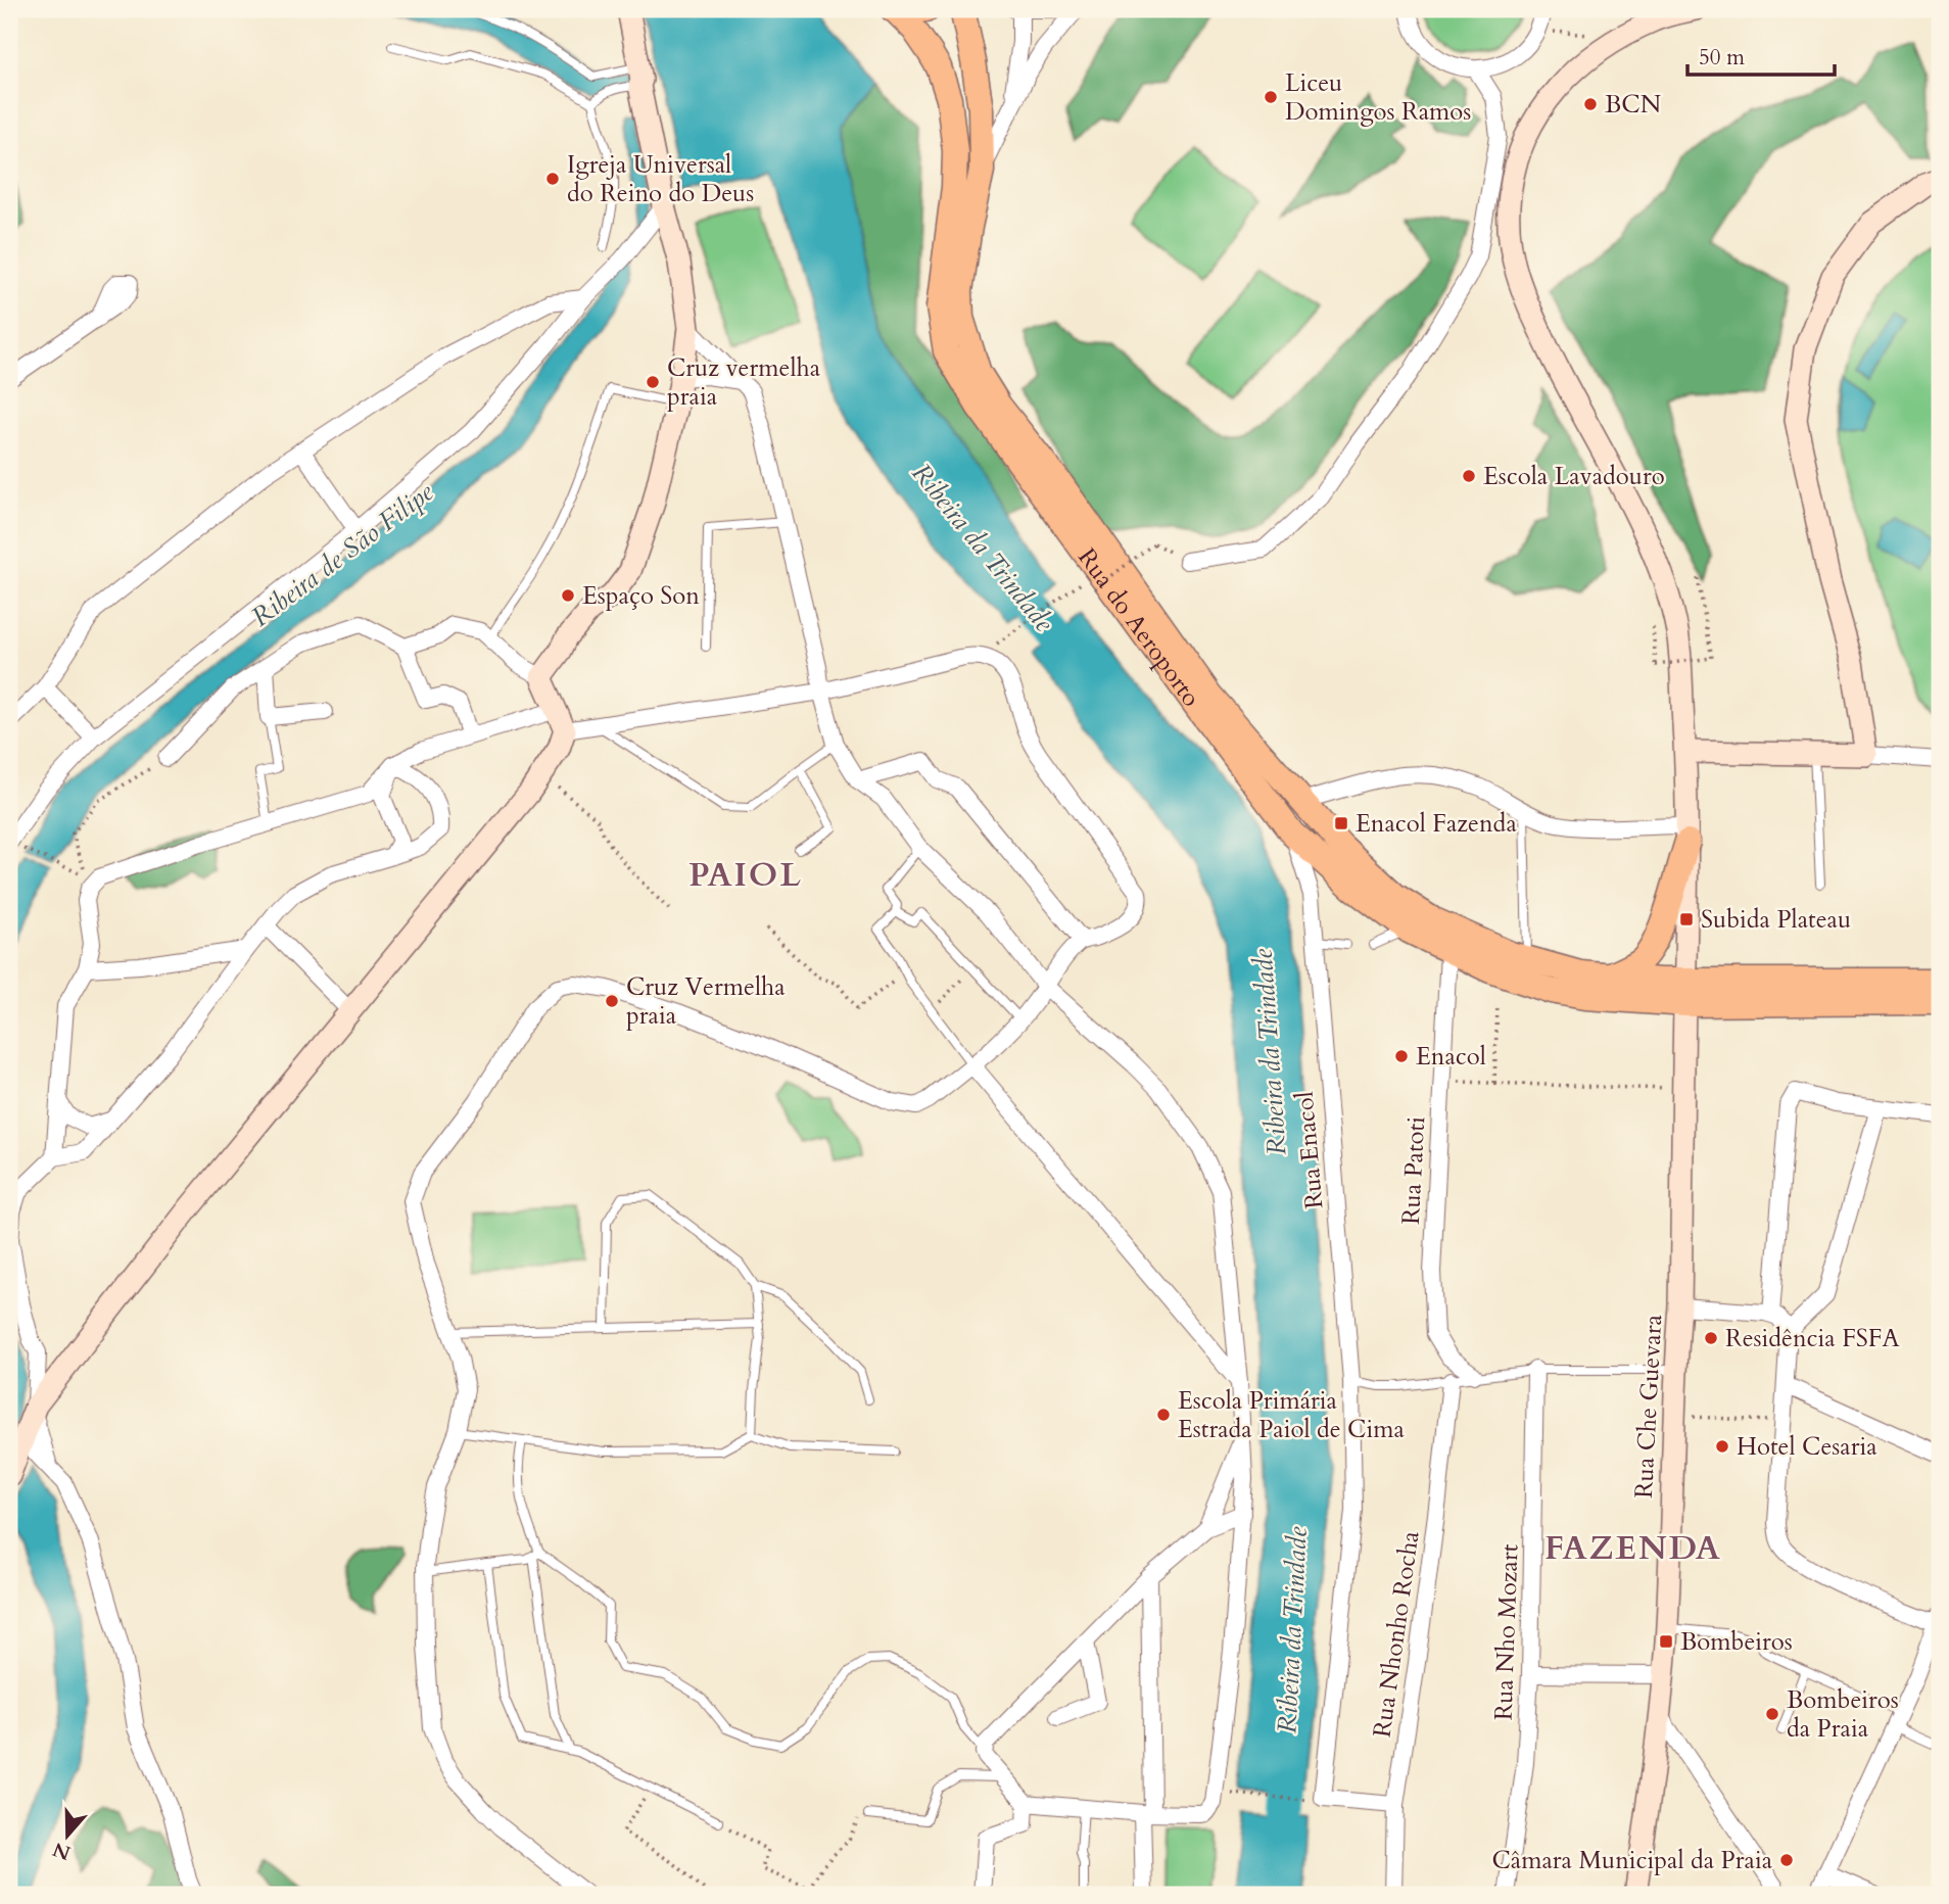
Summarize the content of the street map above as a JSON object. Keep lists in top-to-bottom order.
{
  "streets": {
    "main road": ["Rua do Aeroporto"],
    "street": [
      "Rua Enacol",
      "Rua Patoti",
      "Rua Che Guevara",
      "Rua Nho Mozart",
      "Rua Nhonho Rocha"
    ]
  },
  "crossings": [
    ["Rua do Aeroporto", "Rua Enacol"],
    ["Rua do Aeroporto", "Rua Patoti"],
    ["Rua do Aeroporto", "Rua Che Guevara"],
    ["Rua Enacol", "Rua Nhonho Rocha"]
  ],
  "districts": ["PAIOL", "FAZENDA"],
  "water": ["Ribeira da Trindade", "Ribeira de São Filipe"],
  "places": {
    "other": [
      "Liceu Domingos Ramos",
      "BCN",
      "Igreja Universal do Reino do Deus",
      "Cruz vermelha praia",
      "Escola Lavadouro",
      "Espaço Son",
      "Cruz Vermelha praia",
      "Enacol",
      "Residência FSFA",
      "Escola Primária Estrada Paiol de Cima",
      "Hotel Cesaria",
      "Bombeiros da Praia",
      "Câmara Municipal da Praia"
    ],
    "transit": ["Enacol Fazenda", "Subida Plateau", "Bombeiros"]
  },
  "scale_bar": "50 m",
  "north": "bottom"
}
